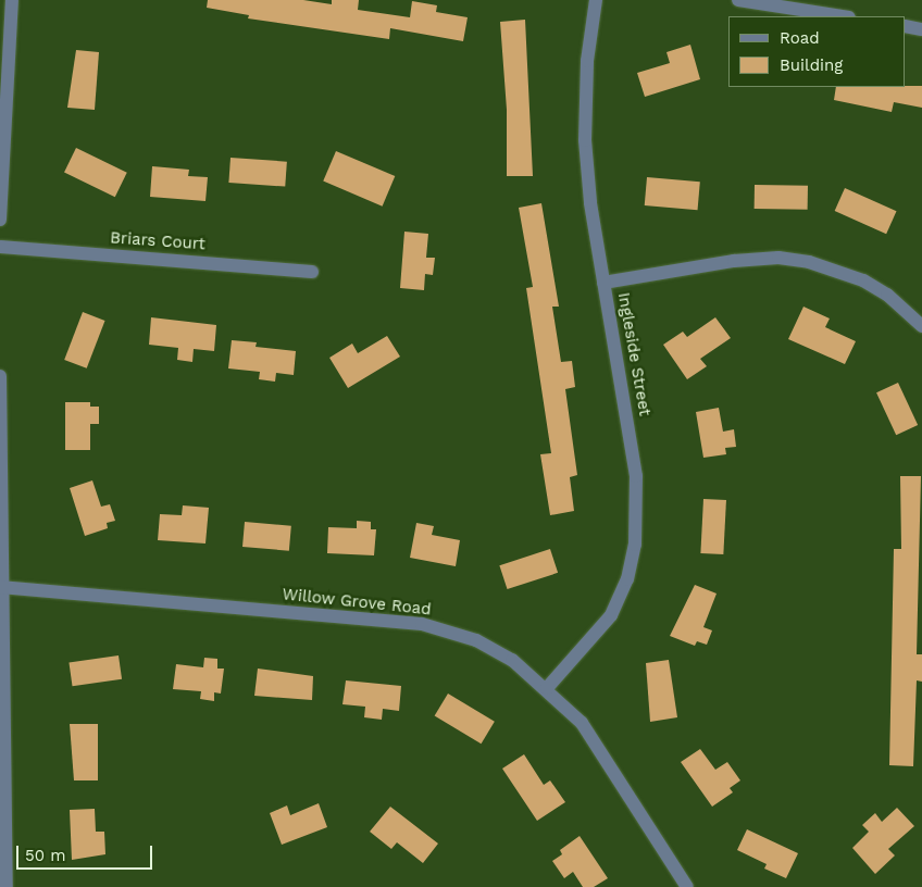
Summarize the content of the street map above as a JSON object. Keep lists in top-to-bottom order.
{
  "streets": {
    "street": ["Briars Court", "Ingleside Street", "Willow Grove Road"]
  },
  "crossings": [
    ["Ingleside Street", "Willow Grove Road"]
  ],
  "legend": ["Road", "Building"],
  "scale_bar": "50 m"
}
